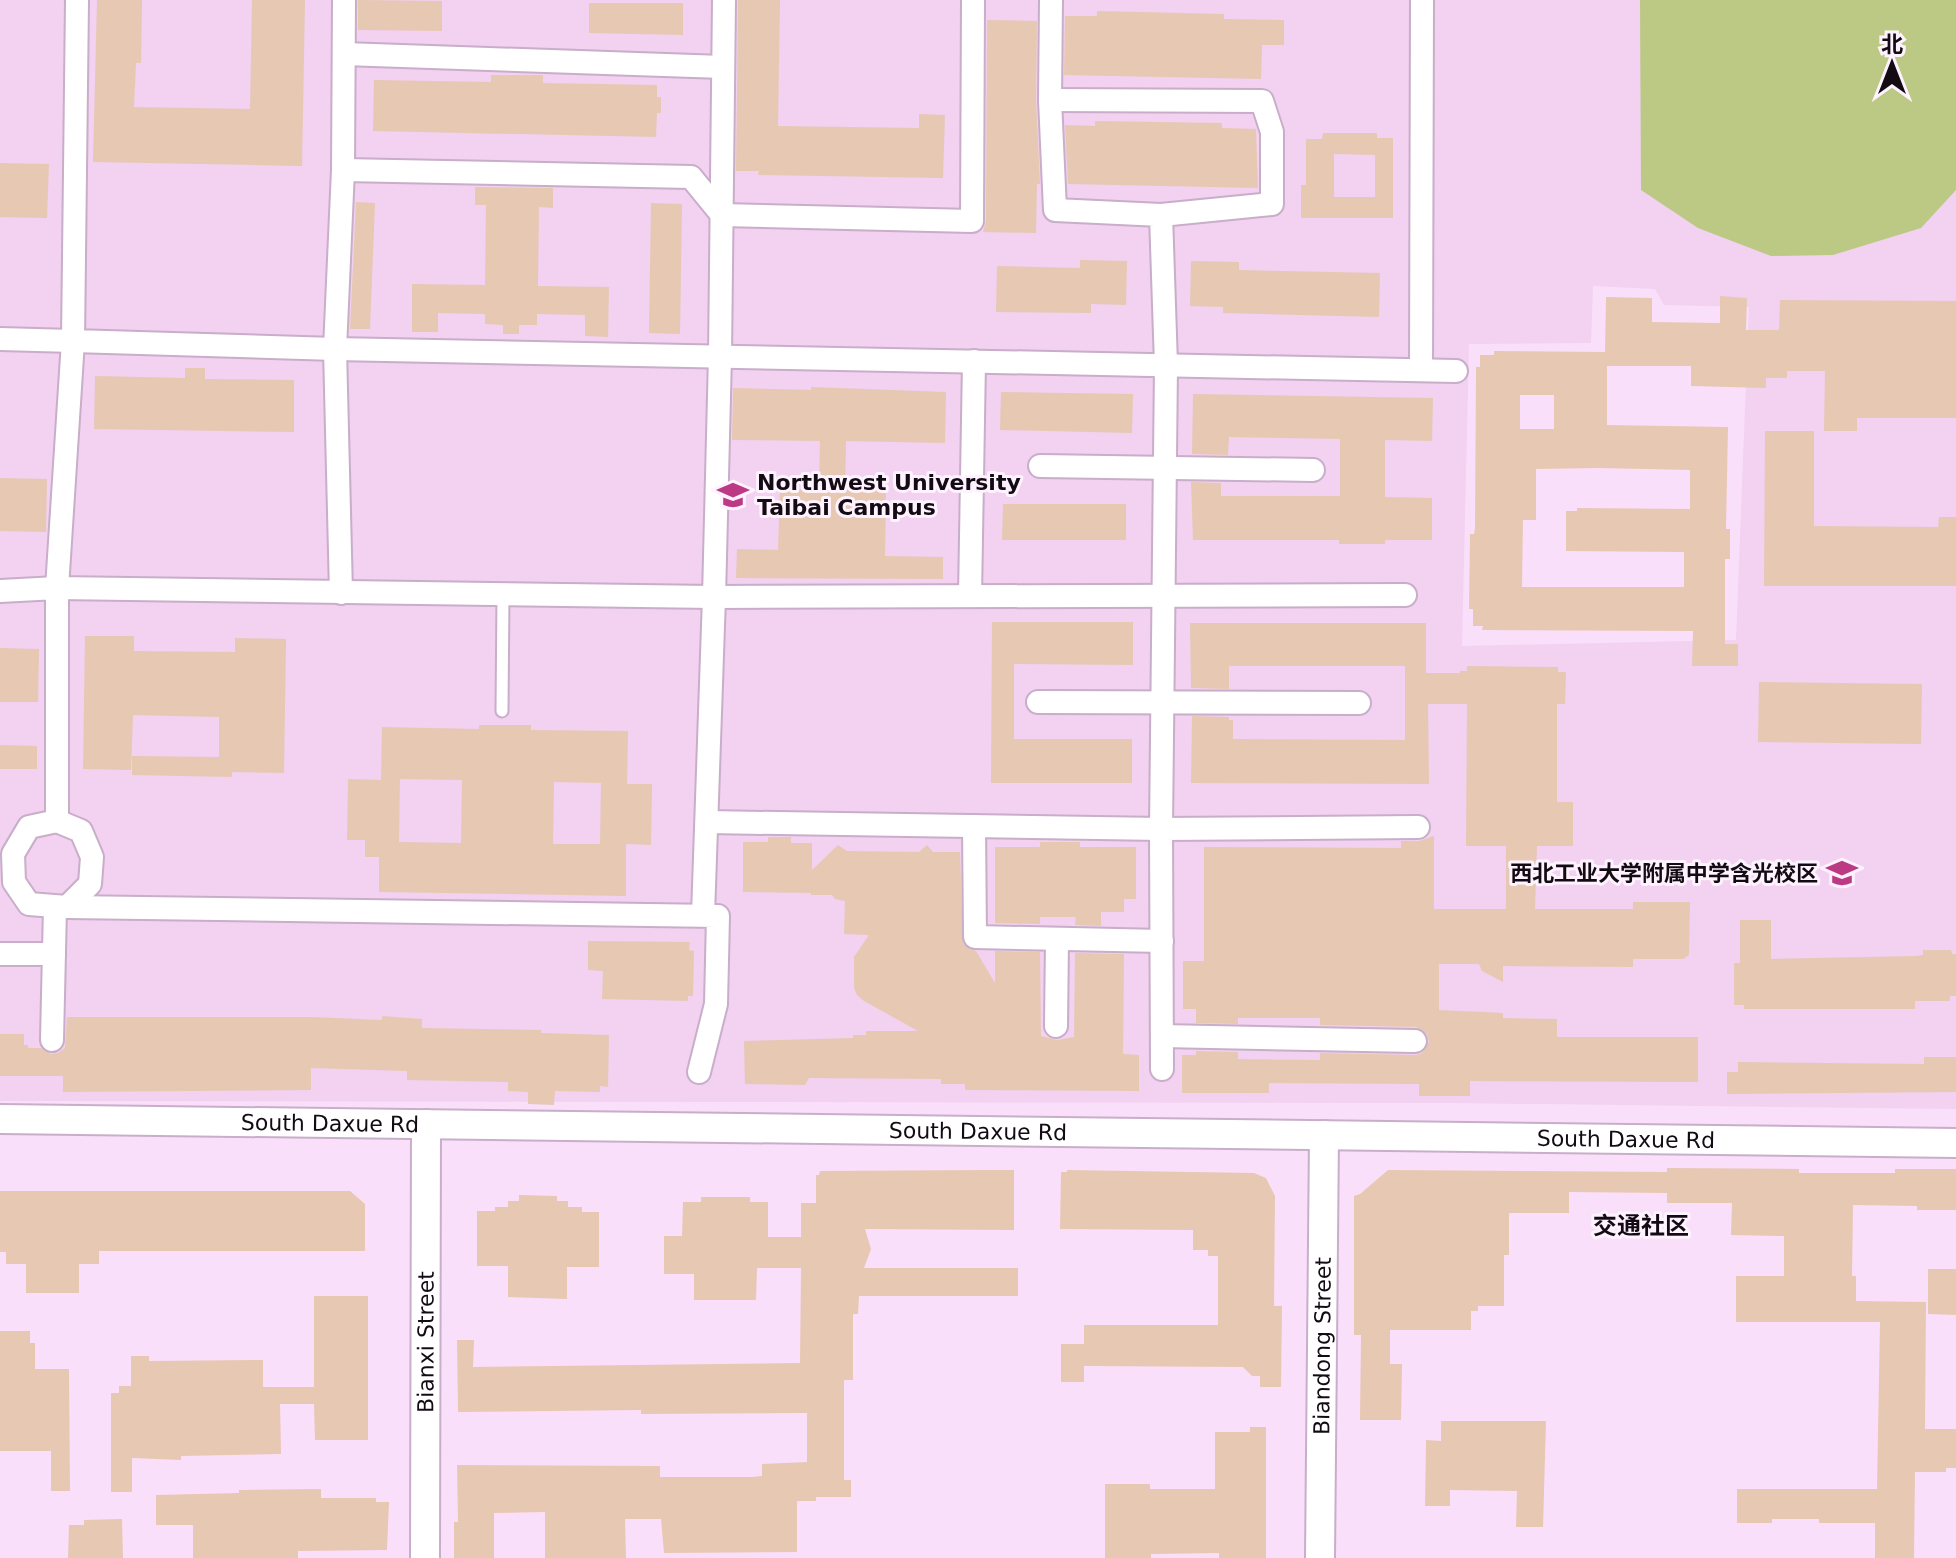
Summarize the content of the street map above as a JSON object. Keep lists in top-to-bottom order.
{
  "streets": {
    "street": ["South Daxue Rd", "Bianxi Street", "Biandong Street"]
  },
  "crossings": [
    ["South Daxue Rd", "Bianxi Street"],
    ["South Daxue Rd", "Biandong Street"]
  ],
  "districts": ["交通社区"],
  "places": {
    "school or university": ["Northwest University Taibai Campus", "西北工业大学附属中学含光校区"]
  },
  "north": "top"
}
